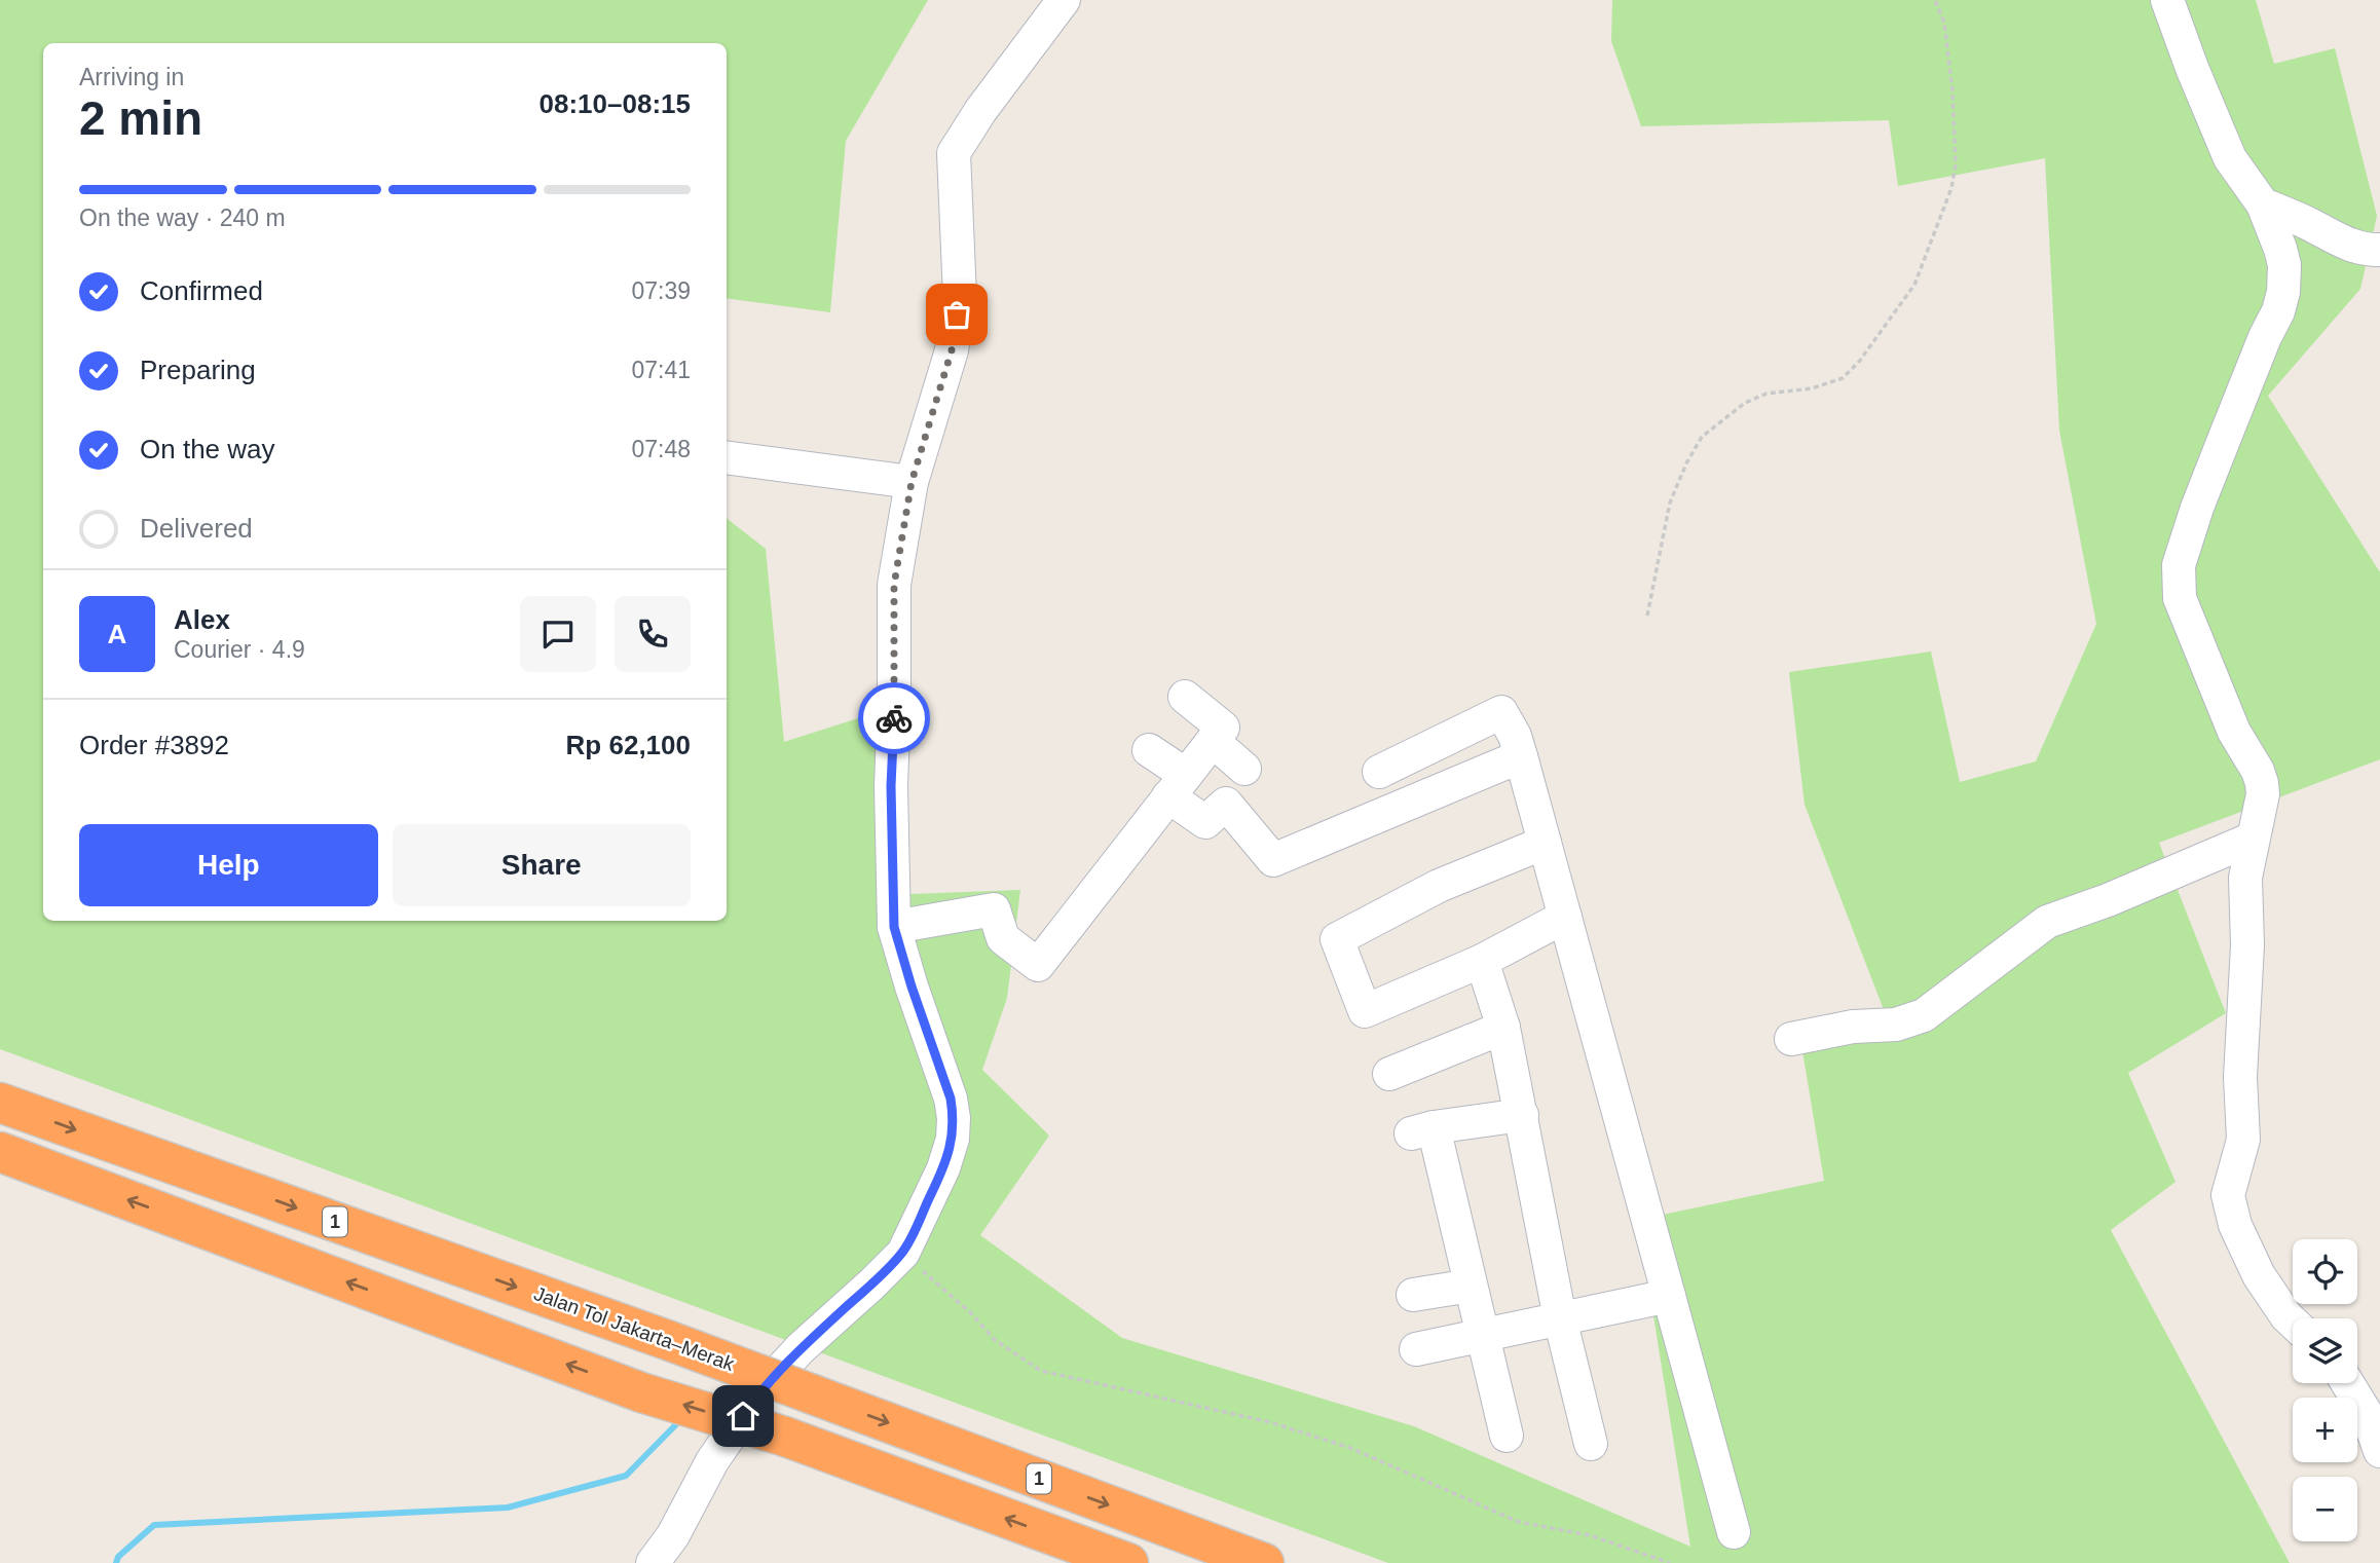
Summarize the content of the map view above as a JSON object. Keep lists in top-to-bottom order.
{
  "streets": {
    "highway": ["1", "Jalan Tol Jakarta–Merak"]
  },
  "page": {
    "heading": ["2 min", "Arriving in", "08:10–08:15"],
    "panel": [
      "Alex",
      "Courier · 4.9",
      "Order #3892",
      "Rp 62,100"
    ],
    "bar": "On the way · 240 m",
    "list": [
      ["Confirmed", "07:39"],
      ["Preparing", "07:41"],
      ["On the way", "07:48"],
      "Delivered"
    ],
    "round": "A",
    "buttons": ["Help", "Share"],
    "map_buttons": ["+", "−"]
  }
}
